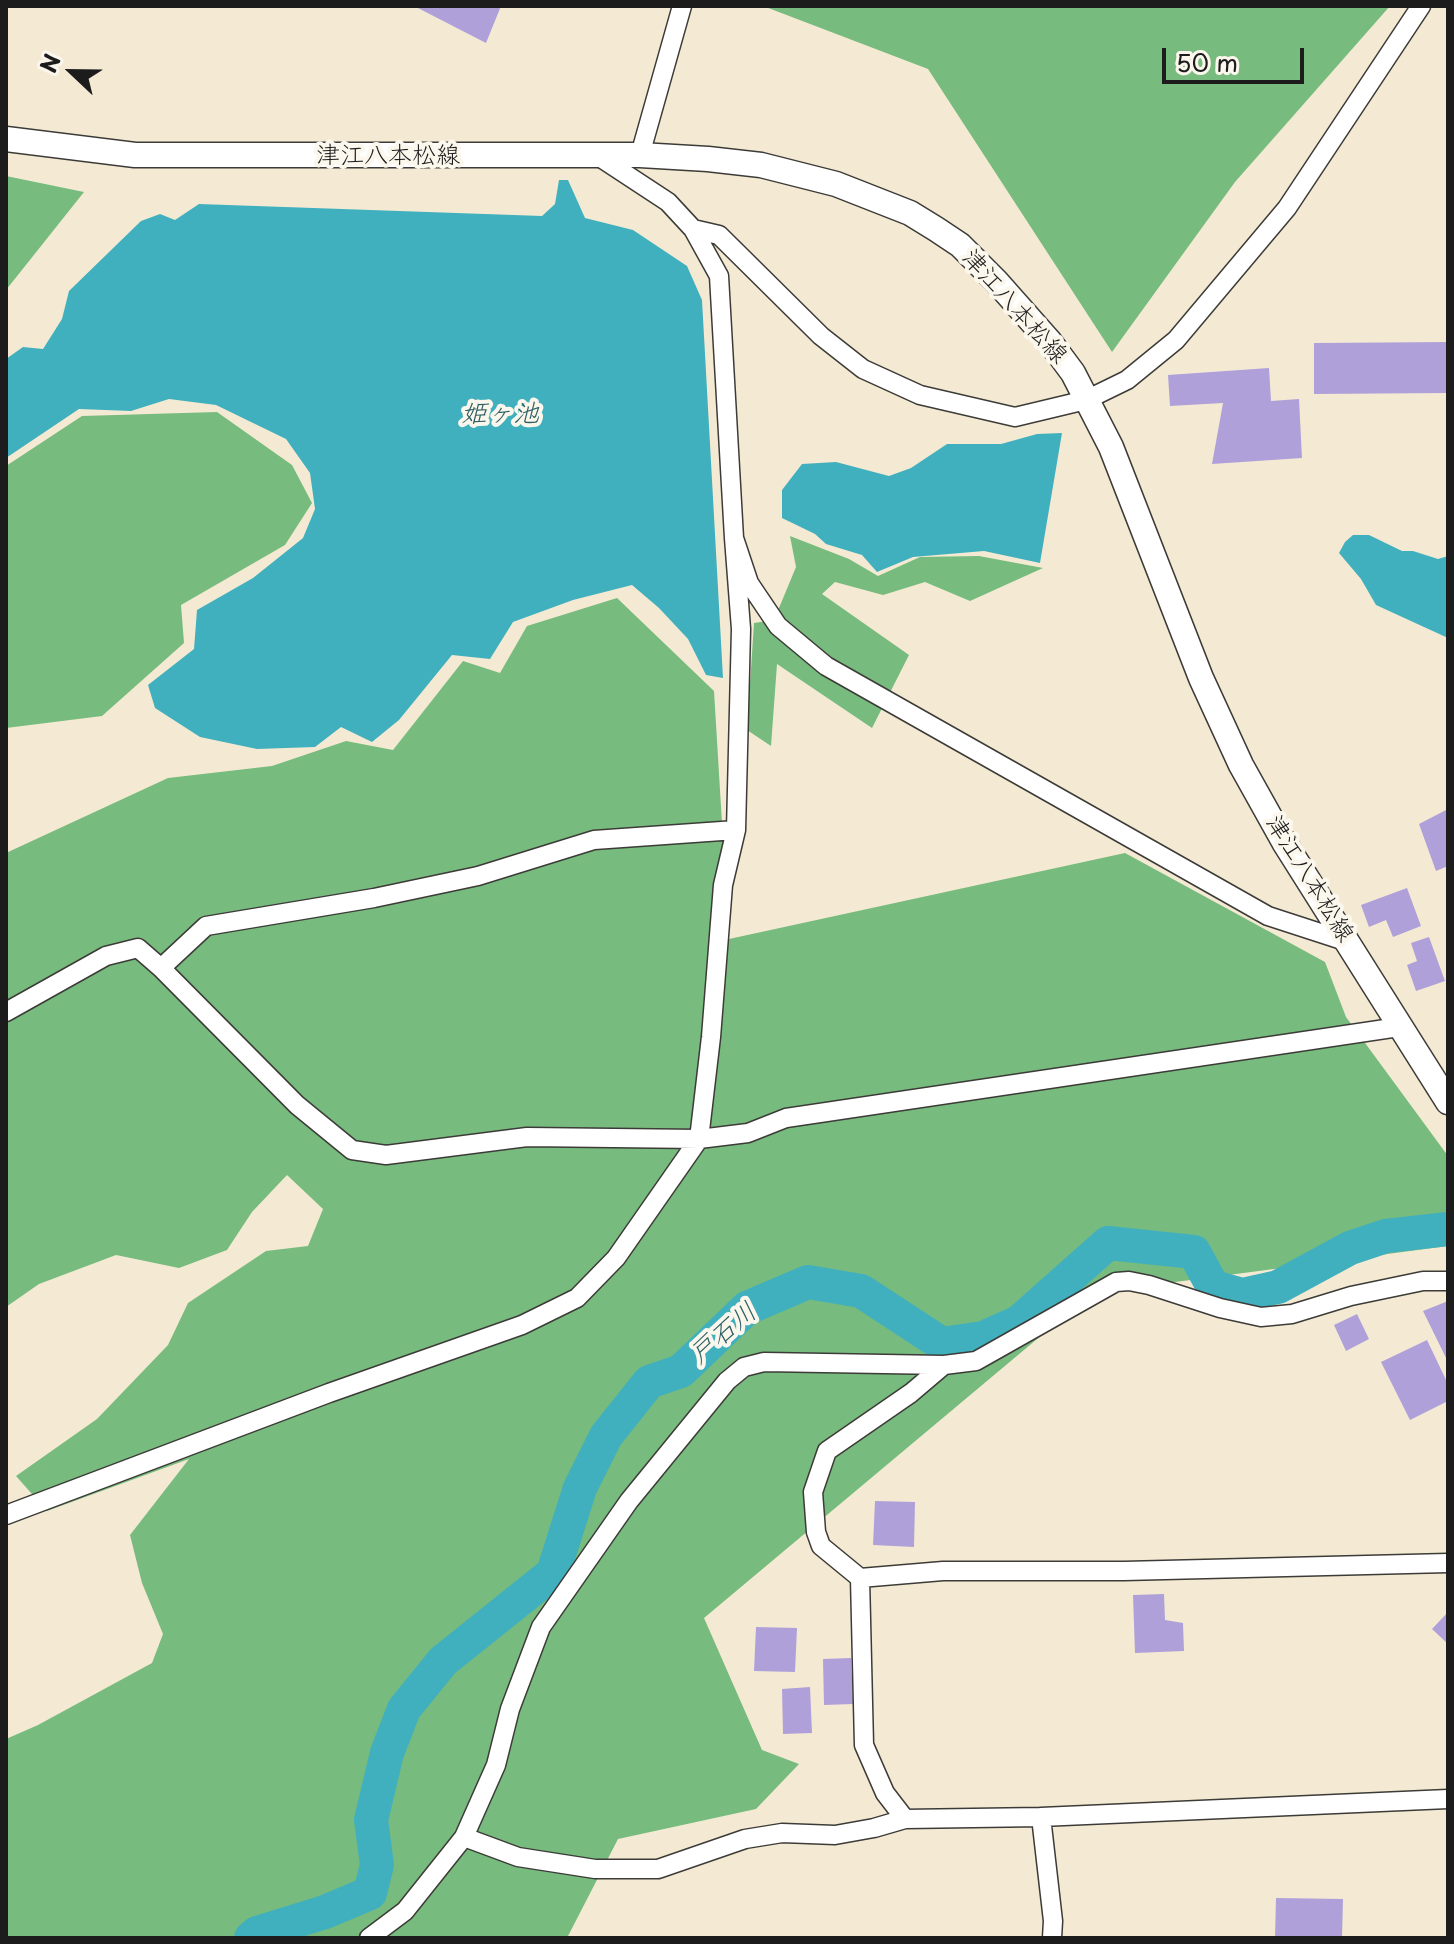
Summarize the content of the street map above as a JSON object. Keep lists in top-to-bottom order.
{
  "streets": {
    "main road": ["津江八本松線"]
  },
  "water": ["姫ヶ池", "戸石川"],
  "scale_bar": "50 m",
  "north": "left"
}
